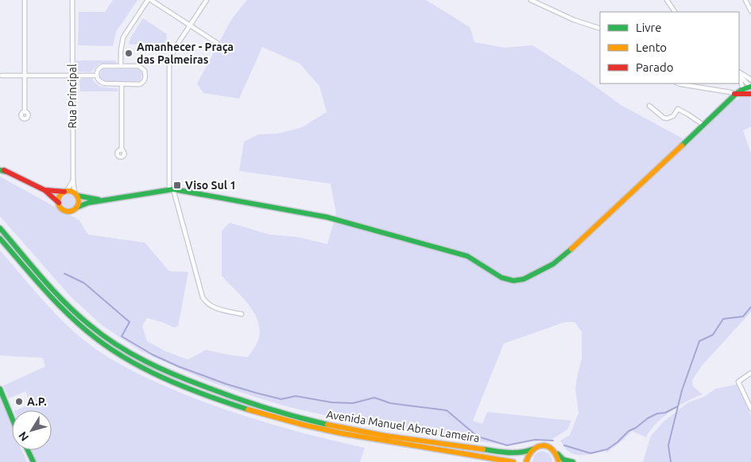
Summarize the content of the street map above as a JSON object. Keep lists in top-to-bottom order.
{
  "streets": {
    "main road": ["Avenida Manuel Abreu Lameira"],
    "street": ["Rua Principal"]
  },
  "places": {
    "other": ["Amanhecer - Praça das Palmeiras", "A.P."],
    "transit": ["Viso Sul 1"]
  },
  "legend": ["Livre", "Lento", "Parado"],
  "north": "bottom left"
}
